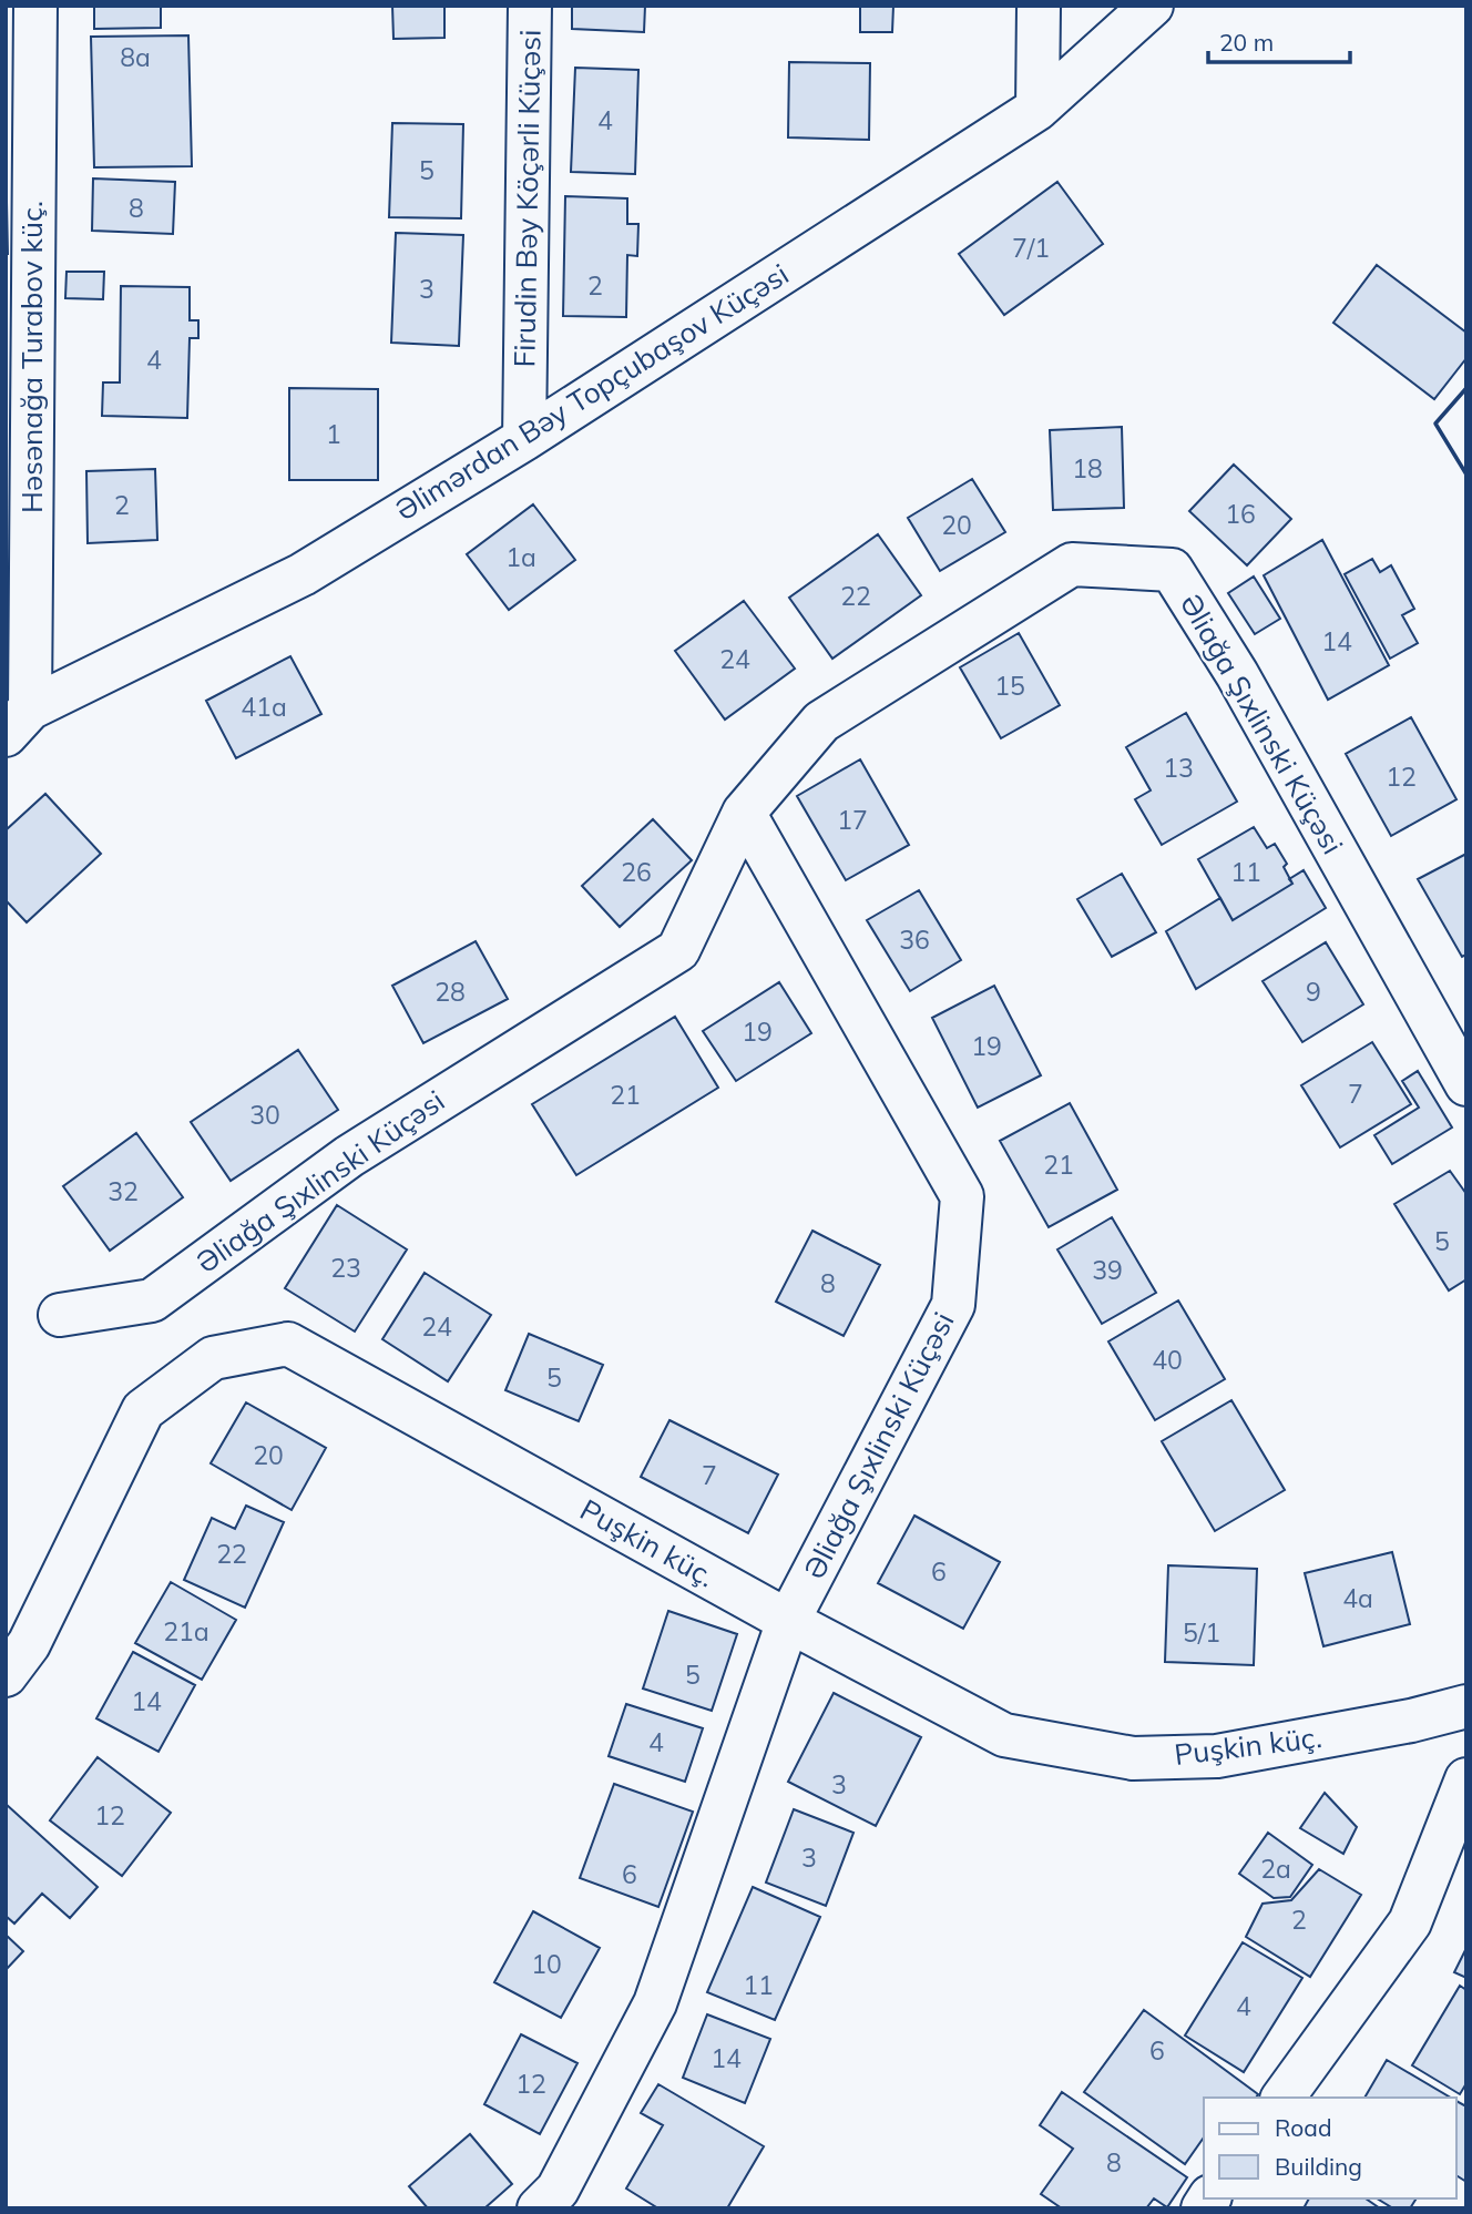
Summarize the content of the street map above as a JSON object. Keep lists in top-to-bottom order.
{
  "streets": {
    "street": [
      "Firudin Bəy Köçərli Küçəsi",
      "Həsənağa Turabov küç.",
      "Əlimərdan Bəy Topçubaşov Küçəsi",
      "Əliağa Şıxlinski Küçəsi",
      "Puşkin küç."
    ]
  },
  "crossings": [
    ["Firudin Bəy Köçərli Küçəsi", "Əlimərdan Bəy Topçubaşov Küçəsi"],
    ["Həsənağa Turabov küç.", "Əlimərdan Bəy Topçubaşov Küçəsi"],
    ["Əliağa Şıxlinski Küçəsi", "Puşkin küç."]
  ],
  "house_numbers": [
    "8a",
    "4",
    "5",
    "8",
    "7/1",
    "2",
    "3",
    "4",
    "1",
    "18",
    "2",
    "16",
    "20",
    "1a",
    "22",
    "14",
    "24",
    "15",
    "41a",
    "13",
    "12",
    "17",
    "26",
    "11",
    "36",
    "28",
    "9",
    "19",
    "19",
    "7",
    "21",
    "30",
    "21",
    "32",
    "5",
    "23",
    "39",
    "8",
    "24",
    "40",
    "5",
    "20",
    "7",
    "22",
    "6",
    "4a",
    "21а",
    "5/1",
    "5",
    "14",
    "4",
    "3",
    "12",
    "3",
    "2a",
    "6",
    "2",
    "10",
    "11",
    "4",
    "6",
    "14",
    "12",
    "8"
  ],
  "legend": ["Road", "Building"],
  "scale_bar": "20 m"
}
